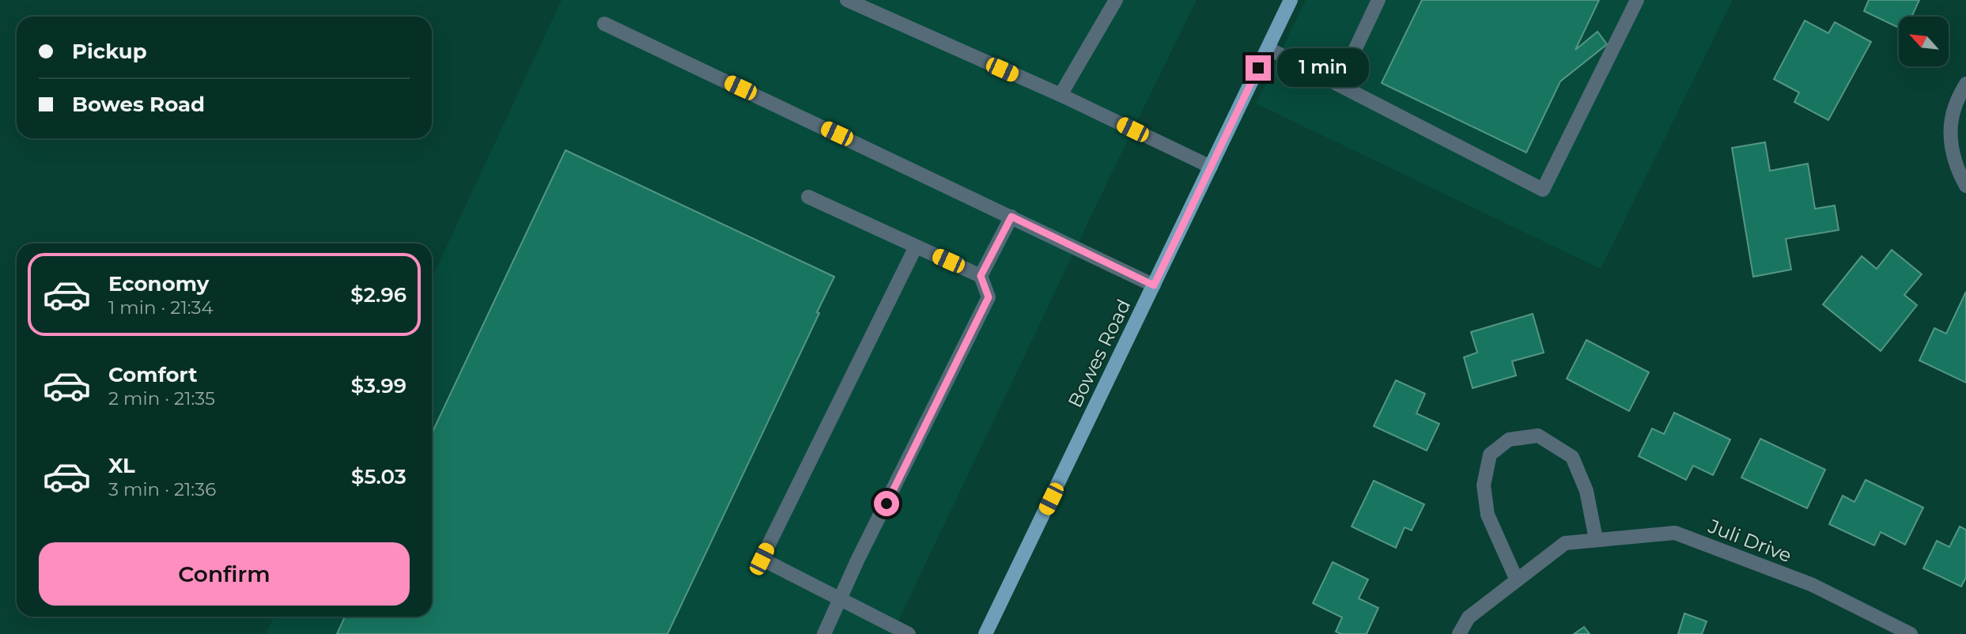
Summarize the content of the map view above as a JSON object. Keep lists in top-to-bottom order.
{
  "streets": {
    "main road": ["Bowes Road"],
    "street": ["Juli Drive"]
  },
  "north": "top left",
  "page": {
    "banner": ["Pickup", "Bowes Road"],
    "bubble": "1 min",
    "list": [
      {
        "name": "Economy",
        "note": "1 min · 21:34",
        "value": "$2.96"
      },
      {
        "name": "Comfort",
        "note": "2 min · 21:35",
        "value": "$3.99"
      },
      {
        "name": "XL",
        "note": "3 min · 21:36",
        "value": "$5.03"
      }
    ],
    "buttons": "Confirm"
  }
}
